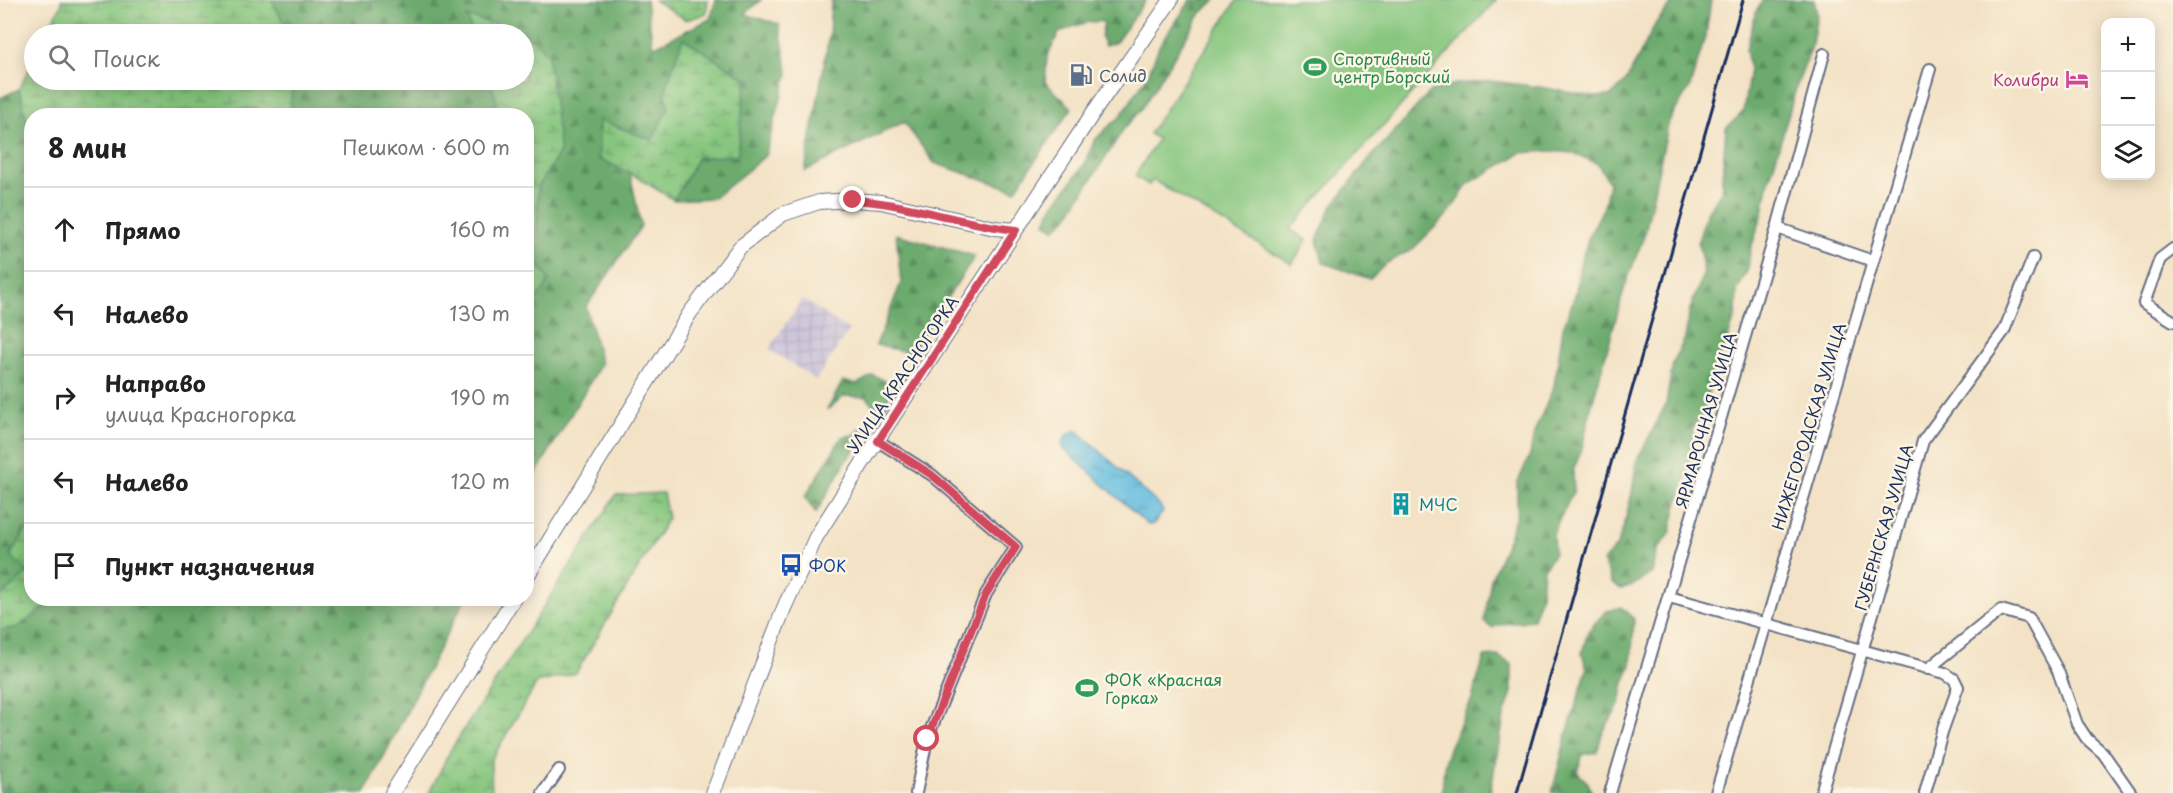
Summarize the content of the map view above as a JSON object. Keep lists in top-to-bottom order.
{
  "streets": {
    "main road": ["УЛИЦА КРАСНОГОРКА"],
    "street": ["ЯРМАРОЧНАЯ УЛИЦА", "НИЖЕГОРОДСКАЯ УЛИЦА", "ГУБЕРНСКАЯ УЛИЦА"]
  },
  "places": {
    "sports": ["Спортивный центр Борский", "ФОК «Красная Горка»"],
    "fuel station": ["Солид"],
    "hotel": ["Колибри"],
    "building": ["МЧС"],
    "bus stop": ["ФОК"]
  },
  "page": {
    "map_buttons": ["+", "−"],
    "search": "Поиск",
    "heading": ["8 мин", "Пешком · 600 m"],
    "list": [
      ["Прямо", "160 m"],
      ["Налево", "130 m"],
      ["Направо", "улица Красногорка", "190 m"],
      ["Налево", "120 m"],
      "Пункт назначения"
    ]
  }
}
